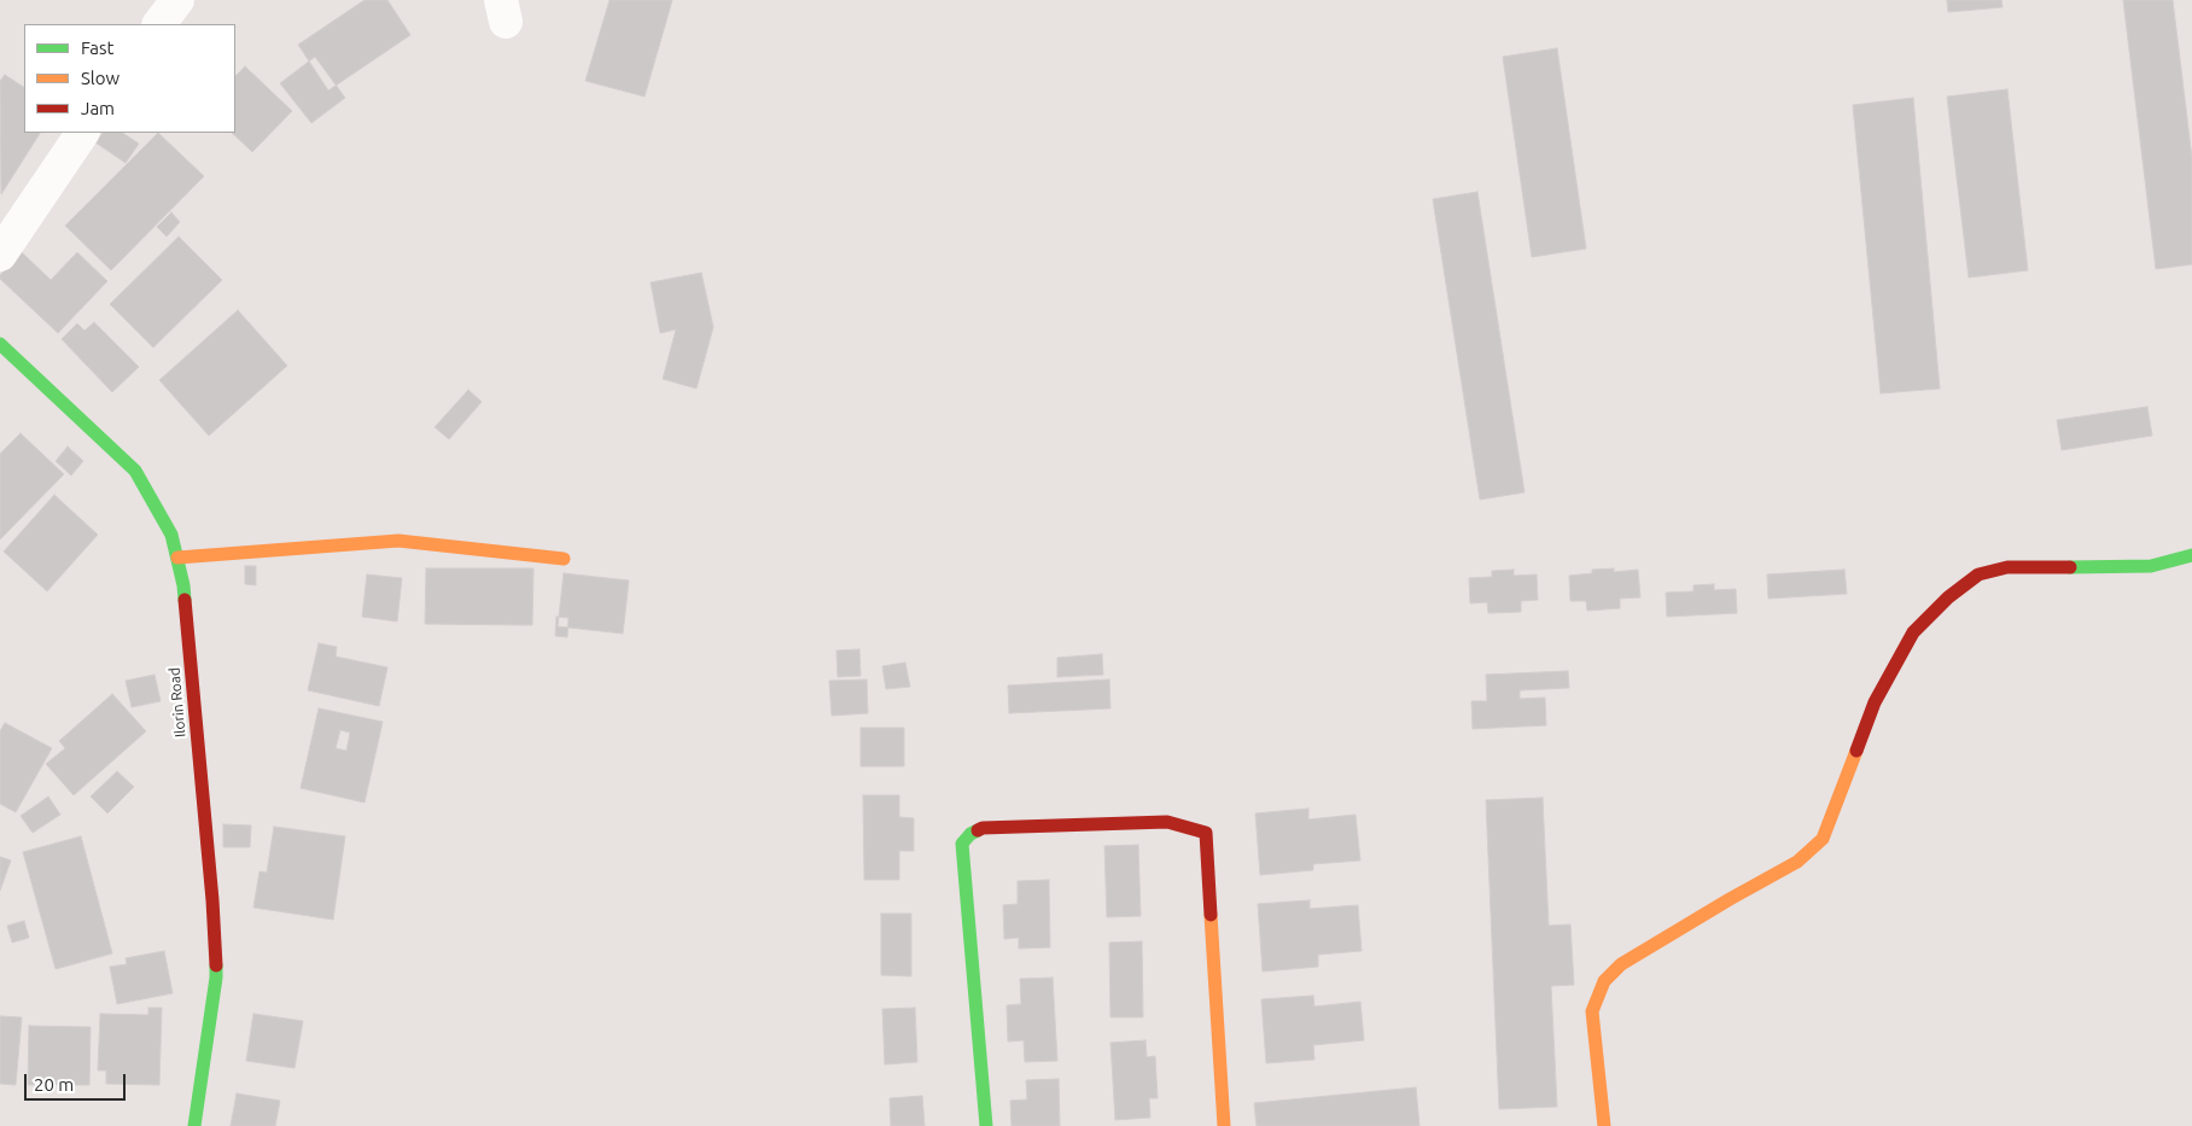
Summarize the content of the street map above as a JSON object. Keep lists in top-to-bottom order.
{
  "streets": {
    "street": ["Ilorin Road"]
  },
  "legend": ["Fast", "Slow", "Jam"],
  "scale_bar": "20 m"
}
